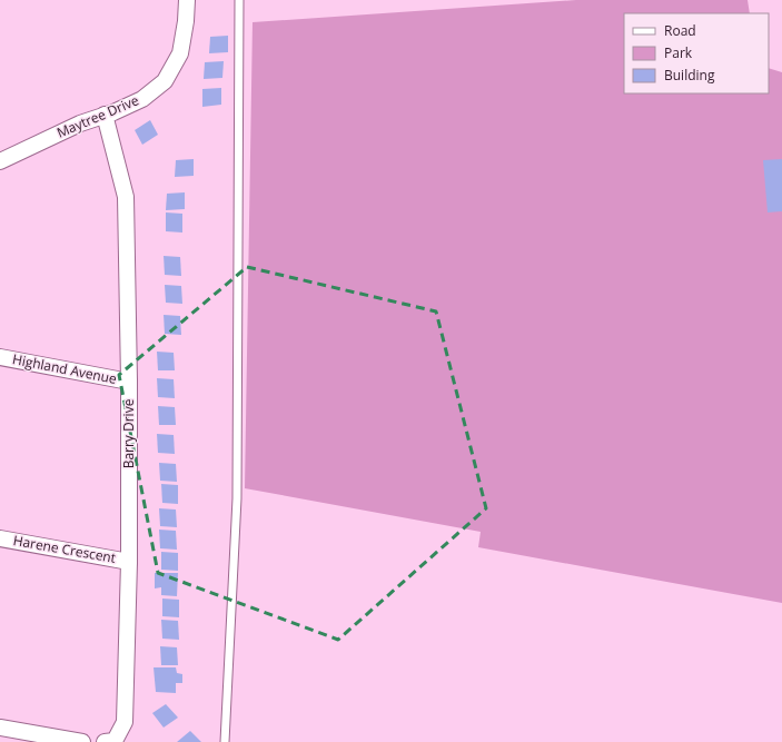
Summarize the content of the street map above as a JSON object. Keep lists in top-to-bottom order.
{
  "streets": {
    "street": [
      "Maytree Drive",
      "Highland Avenue",
      "Barry Drive",
      "Harene Crescent"
    ]
  },
  "crossings": [
    ["Maytree Drive", "Barry Drive"],
    ["Highland Avenue", "Barry Drive"],
    ["Barry Drive", "Harene Crescent"]
  ],
  "legend": ["Road", "Park", "Building"]
}
